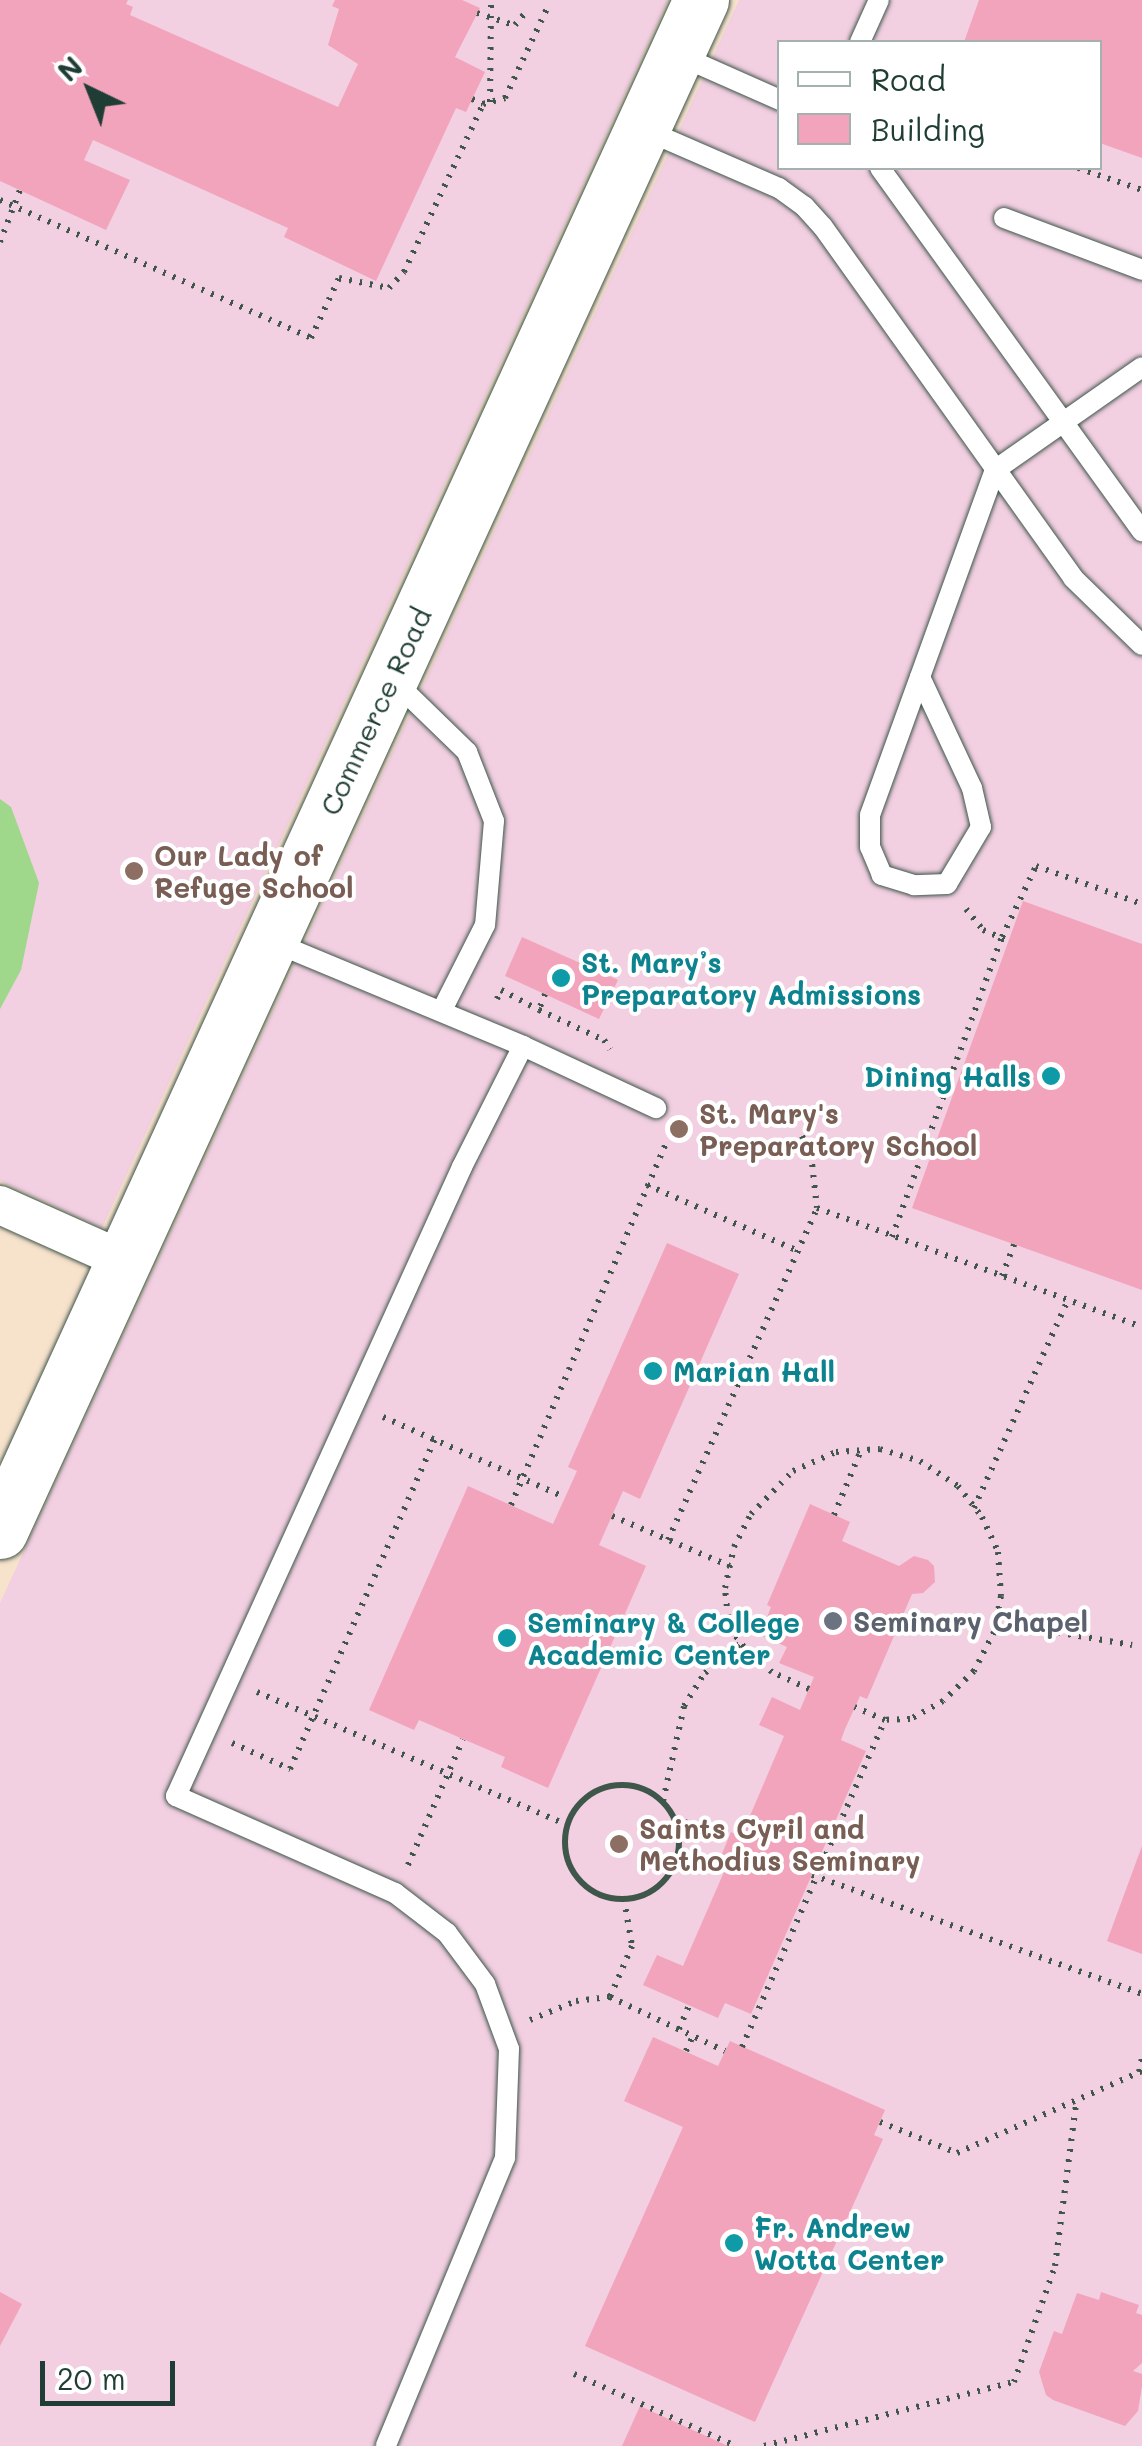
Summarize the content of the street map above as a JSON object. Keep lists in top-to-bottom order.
{
  "streets": {
    "main road": ["Commerce Road"]
  },
  "places": [
    "Our Lady of Refuge School",
    "St. Mary’s Preparatory Admissions",
    "Dining Halls",
    "St. Mary's Preparatory School",
    "Marian Hall",
    "Seminary Chapel",
    "Seminary & College Academic Center",
    "Saints Cyril and Methodius Seminary",
    "Fr. Andrew Wotta Center"
  ],
  "legend": ["Road", "Building"],
  "scale_bar": "20 m",
  "north": "top left"
}
